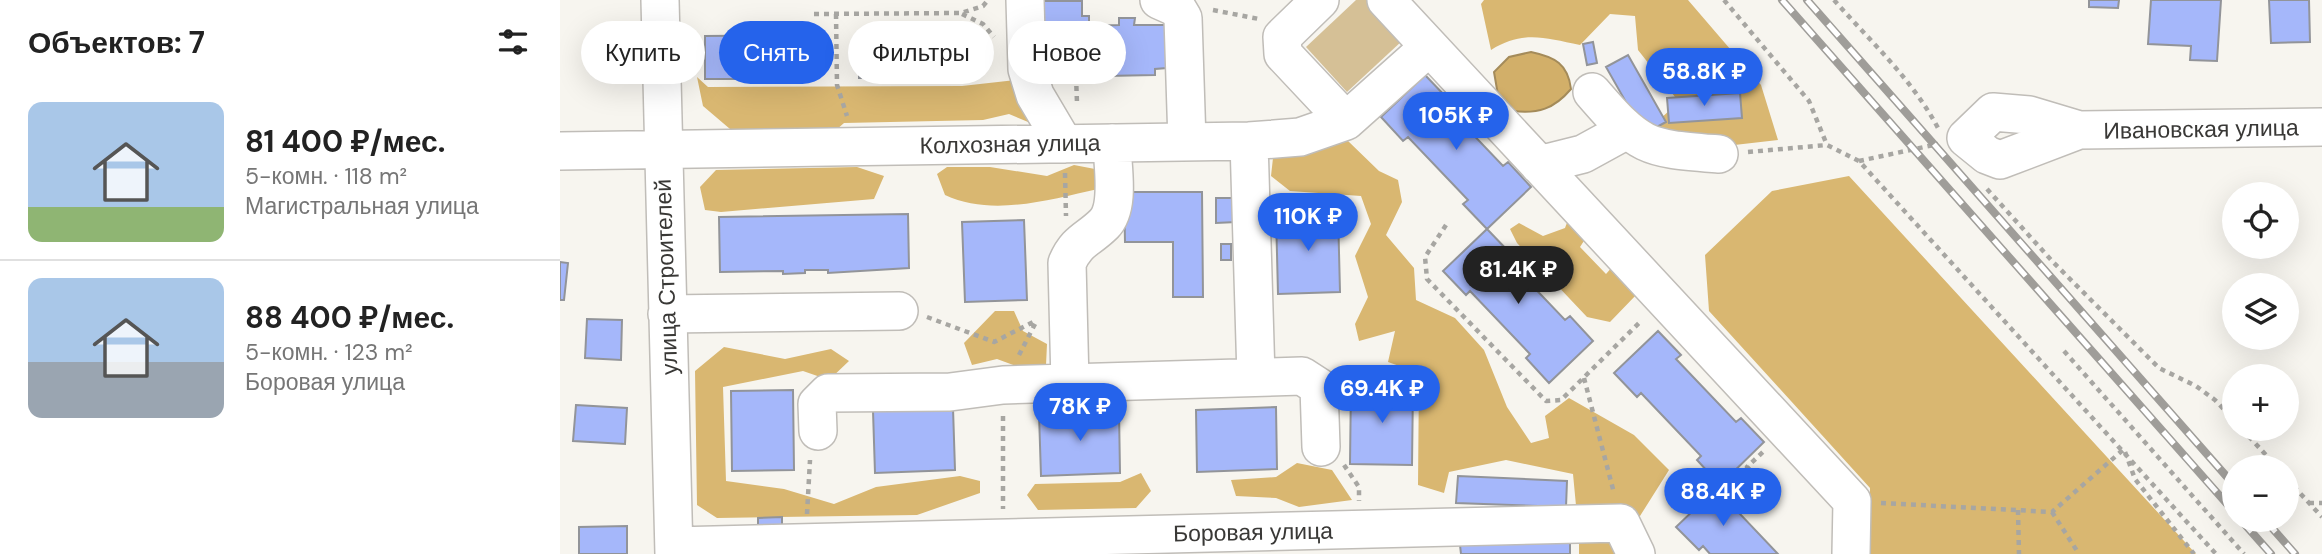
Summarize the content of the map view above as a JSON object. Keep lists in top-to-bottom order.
{
  "streets": {
    "street": [
      "Ивановская улица",
      "Колхозная улица",
      "улица Строителей",
      "Боровая улица"
    ]
  },
  "crossings": [
    ["Колхозная улица", "улица Строителей"],
    ["улица Строителей", "Боровая улица"]
  ],
  "page": {
    "heading": "Объектов: 7",
    "chip": [
      "Купить",
      "Снять",
      "Фильтры",
      "Новое"
    ],
    "price": [
      "58.8K ₽",
      "105K ₽",
      "110K ₽",
      "81.4K ₽",
      "69.4K ₽",
      "78K ₽",
      "88.4K ₽"
    ],
    "list": [
      {
        "name": "81 400 ₽/мес.",
        "note": "5-комн. · 118 m² · Магистральная улица"
      },
      {
        "name": "88 400 ₽/мес.",
        "note": "5-комн. · 123 m² · Боровая улица"
      }
    ],
    "map_buttons": ["+", "−"]
  }
}
